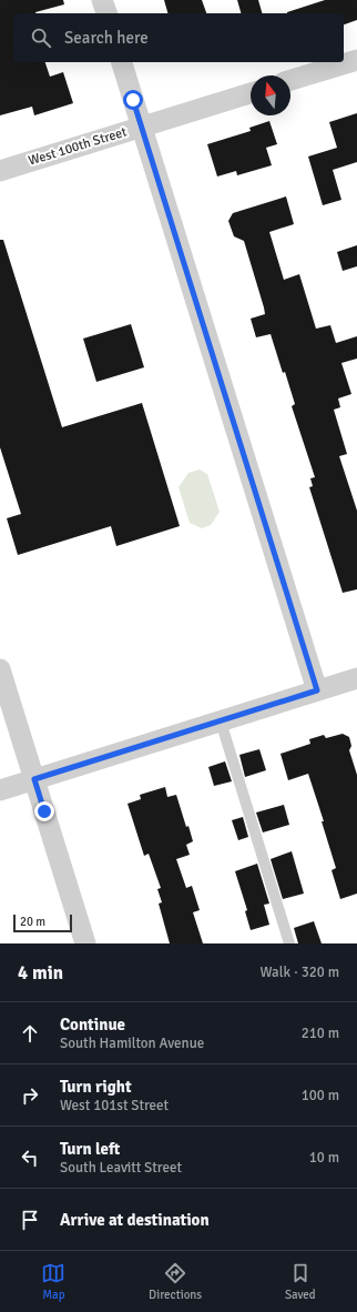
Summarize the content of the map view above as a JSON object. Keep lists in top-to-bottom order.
{
  "streets": {
    "street": ["West 100th Street"]
  },
  "scale_bar": "20 m",
  "north": "top",
  "page": {
    "search": "Search here",
    "scale": "20 m",
    "heading": ["4 min", "Walk · 320 m"],
    "list": [
      ["Continue", "South Hamilton Avenue", "210 m"],
      ["Turn right", "West 101st Street", "100 m"],
      ["Turn left", "South Leavitt Street", "10 m"],
      "Arrive at destination"
    ],
    "nav": ["Map", "Directions", "Saved"]
  }
}
